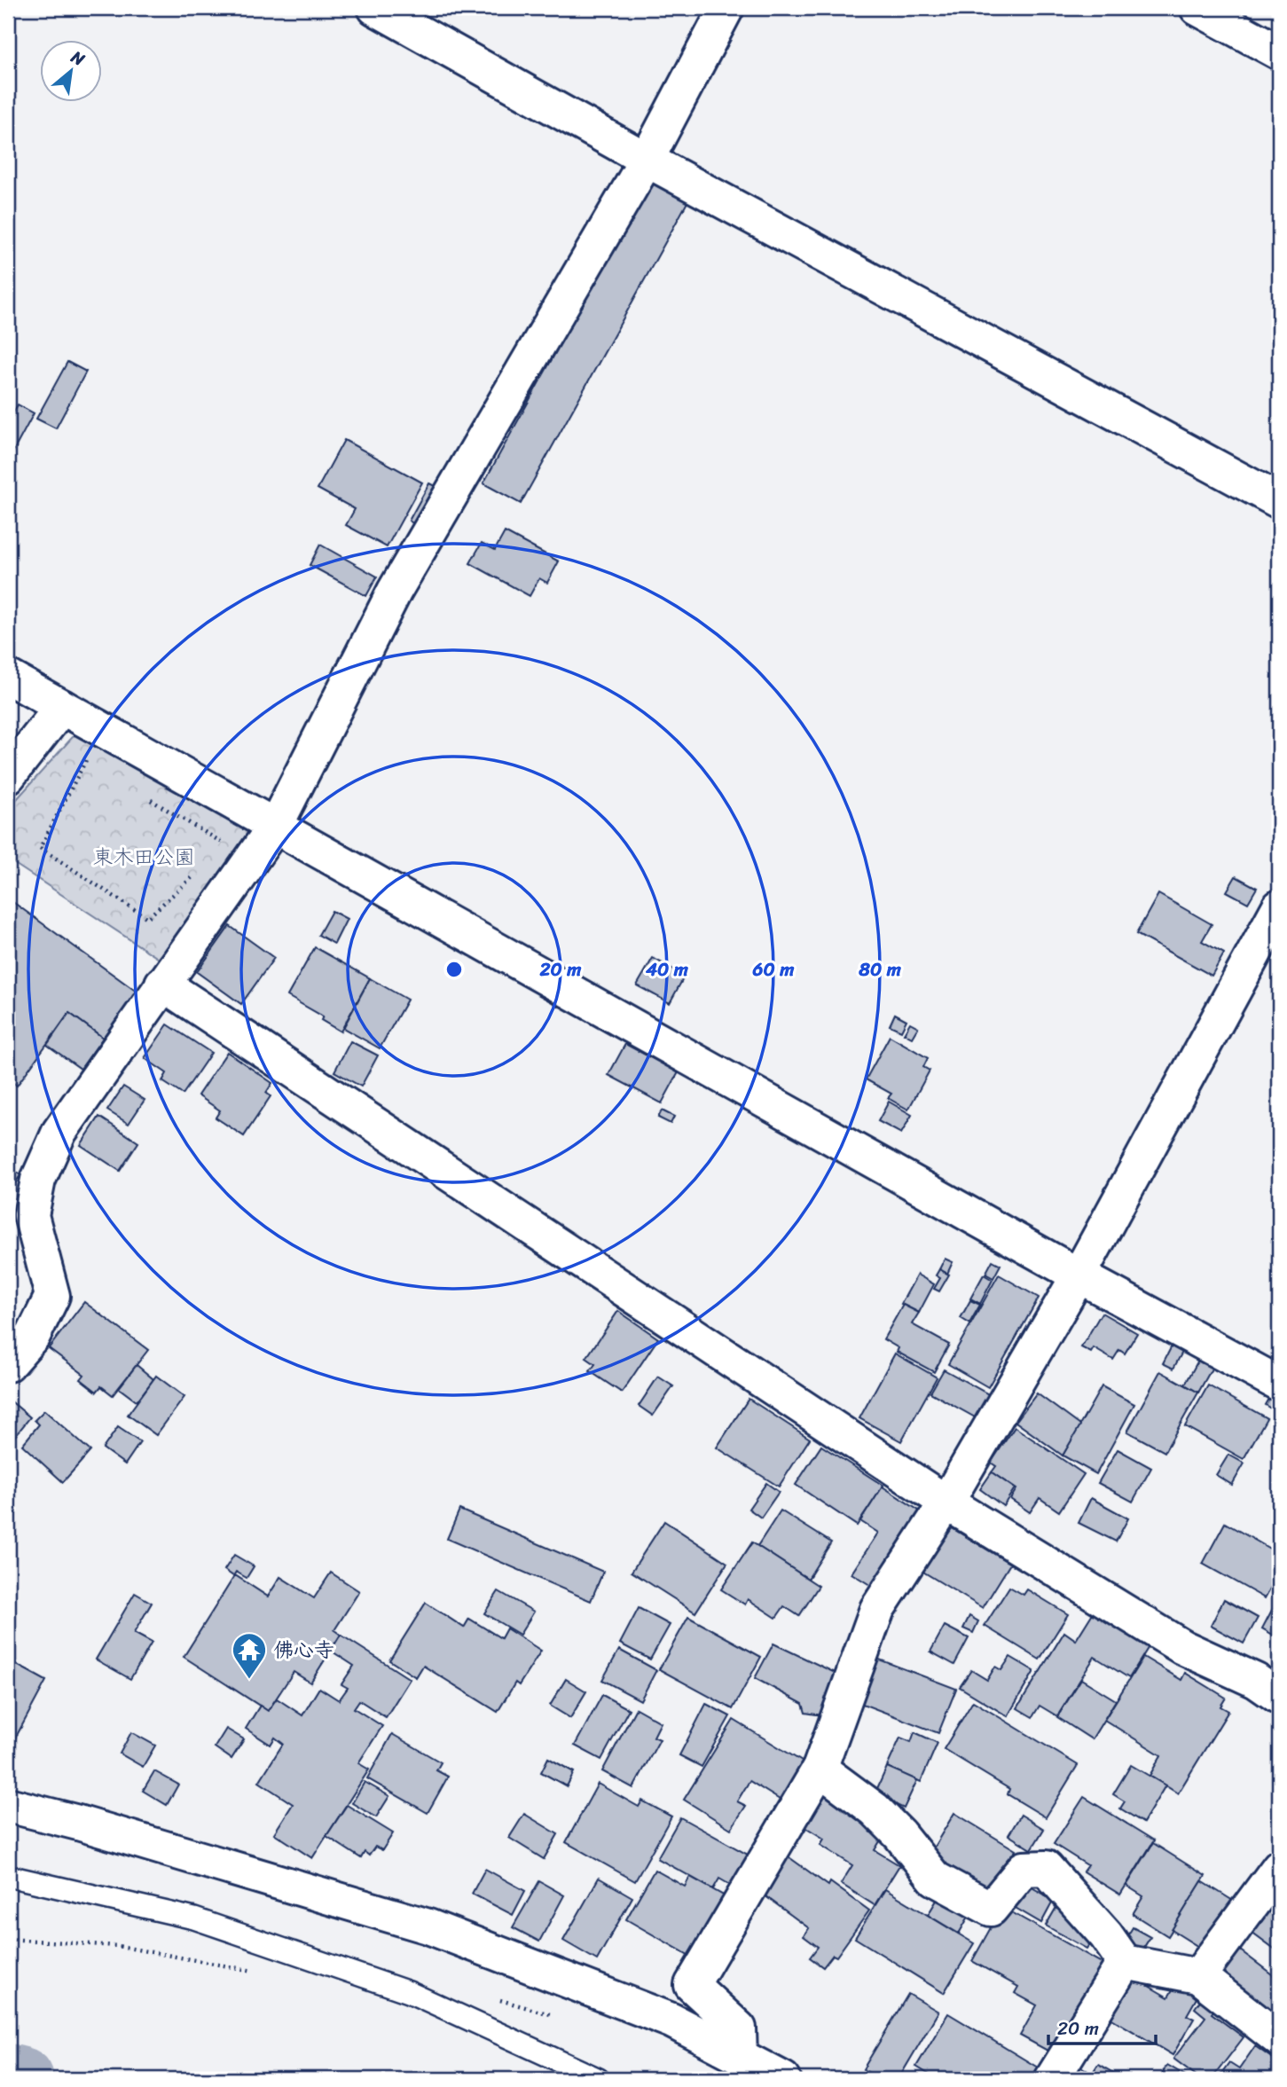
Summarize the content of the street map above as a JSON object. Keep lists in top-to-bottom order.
{
  "parks": ["東木田公園"],
  "places": {
    "temple": ["佛心寺"]
  },
  "scale_bar": "20 m",
  "north": "top right",
  "rings": [
    "20 m",
    "40 m",
    "60 m",
    "80 m"
  ]
}
